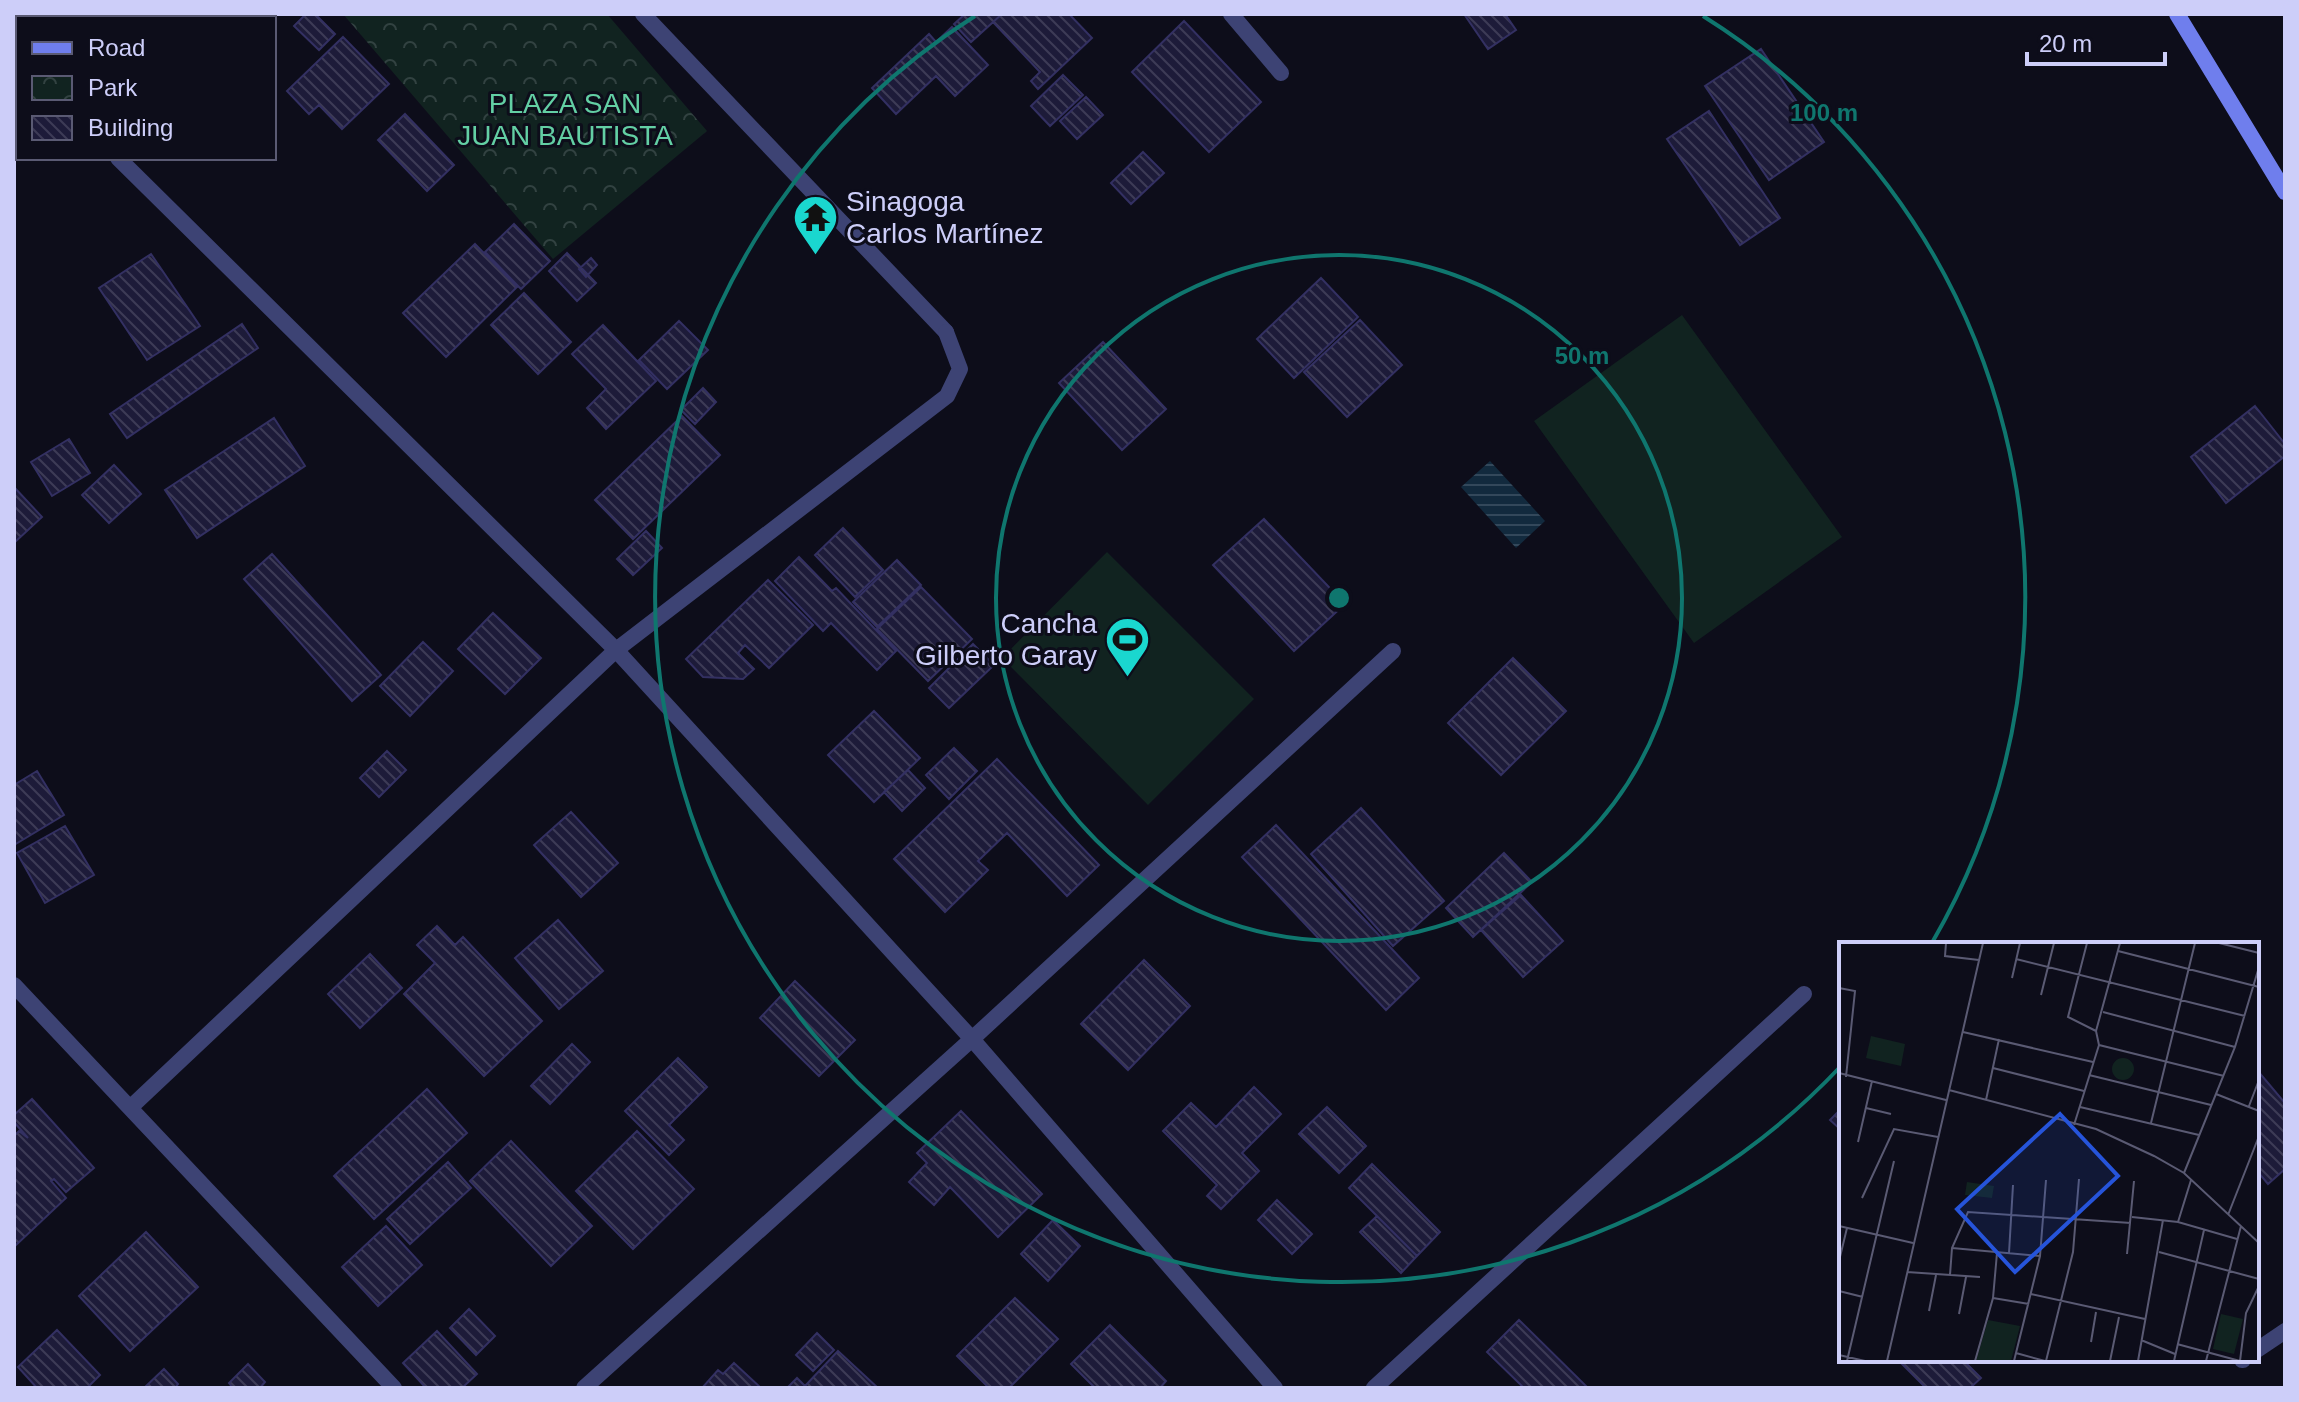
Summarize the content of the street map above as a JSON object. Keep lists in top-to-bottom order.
{
  "parks": ["PLAZA SAN JUAN BAUTISTA"],
  "places": {
    "temple": ["Sinagoga Carlos Martínez"],
    "sports": ["Cancha Gilberto Garay"]
  },
  "legend": ["Road", "Park", "Building"],
  "scale_bar": "20 m",
  "rings": ["100 m", "50 m"]
}
